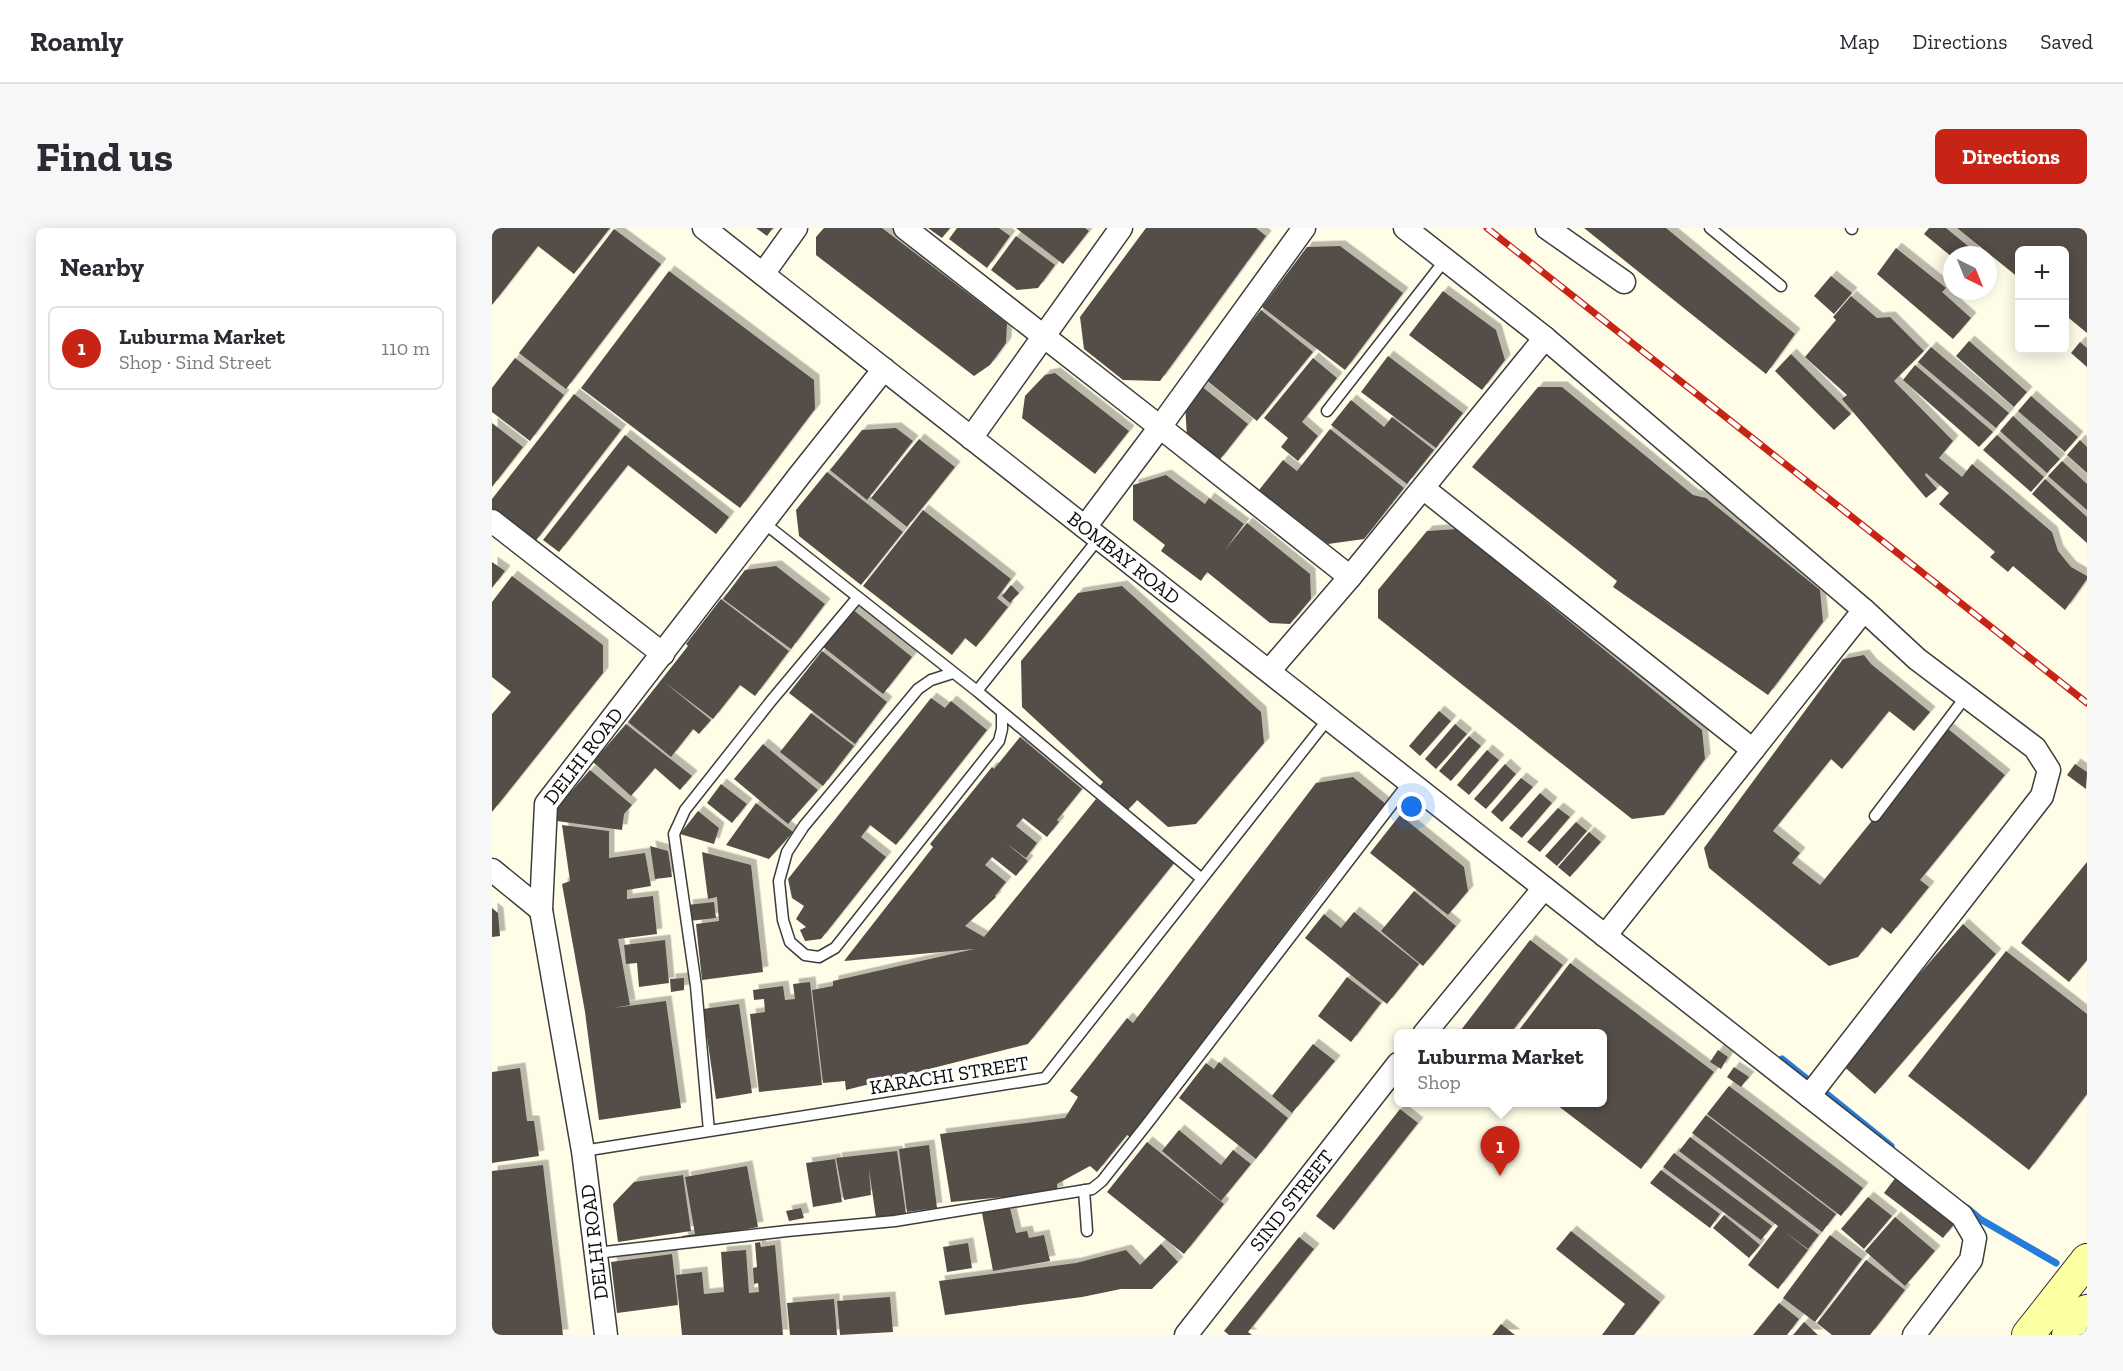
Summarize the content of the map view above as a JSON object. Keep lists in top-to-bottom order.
{
  "streets": {
    "street": ["BOMBAY ROAD", "DELHI ROAD", "SIND STREET"],
    "lane": ["KARACHI STREET"]
  },
  "crossings": [
    ["BOMBAY ROAD", "DELHI ROAD"],
    ["BOMBAY ROAD", "KARACHI STREET"],
    ["DELHI ROAD", "KARACHI STREET"]
  ],
  "north": "bottom right",
  "page": {
    "header": "Roamly",
    "nav": ["Map", "Directions", "Saved"],
    "buttons": "Directions",
    "title": "Find us",
    "heading": "Nearby",
    "map_buttons": ["+", "−"],
    "list": [
      {
        "mark": "1",
        "name": "Luburma Market",
        "note": "Shop · Sind Street",
        "value": "110 m"
      }
    ],
    "popup": ["Luburma Market", "Shop"],
    "pins": "1"
  }
}
